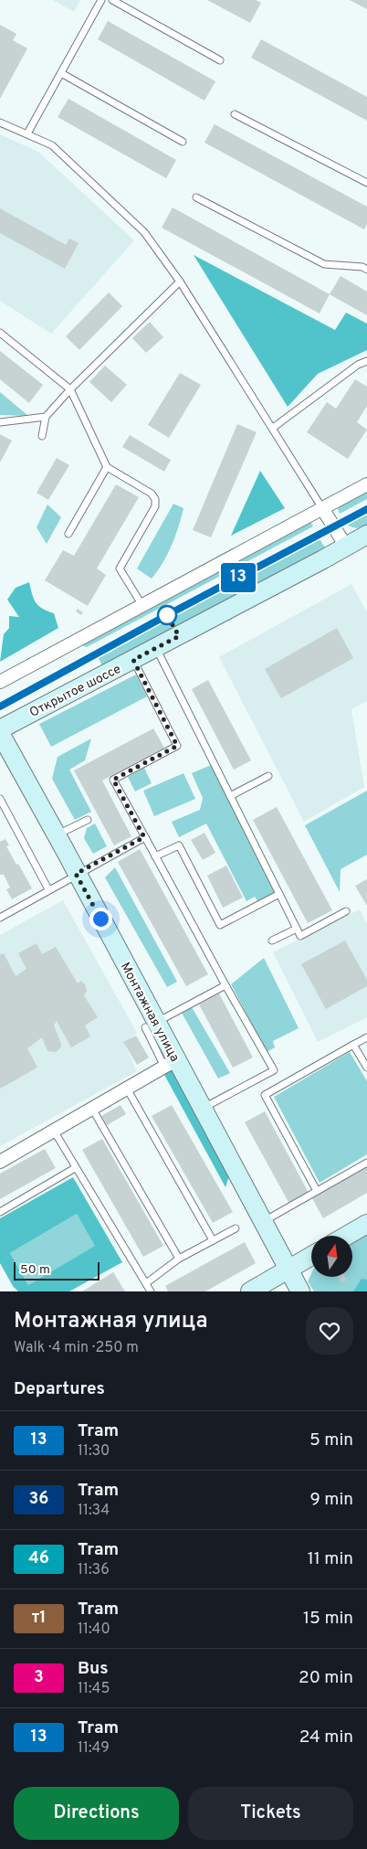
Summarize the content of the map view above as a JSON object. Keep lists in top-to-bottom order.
{
  "streets": {
    "street": ["Открытое шоссе", "Монтажная улица"]
  },
  "lines": ["tram line 13"],
  "scale_bar": "50 m",
  "north": "top",
  "page": {
    "on_map": "13",
    "scale": "50 m",
    "heading": [
      ["Монтажная улица", "Walk · 4 min · 250 m"],
      "Departures"
    ],
    "list": [
      {
        "mark": "13",
        "name": "Tram",
        "note": "11:30",
        "value": "5 min"
      },
      {
        "mark": "36",
        "name": "Tram",
        "note": "11:34",
        "value": "9 min"
      },
      {
        "mark": "46",
        "name": "Tram",
        "note": "11:36",
        "value": "11 min"
      },
      {
        "mark": "т1",
        "name": "Tram",
        "note": "11:40",
        "value": "15 min"
      },
      {
        "mark": "3",
        "name": "Bus",
        "note": "11:45",
        "value": "20 min"
      },
      {
        "mark": "13",
        "name": "Tram",
        "note": "11:49",
        "value": "24 min"
      }
    ],
    "buttons": ["Directions", "Tickets"]
  }
}
